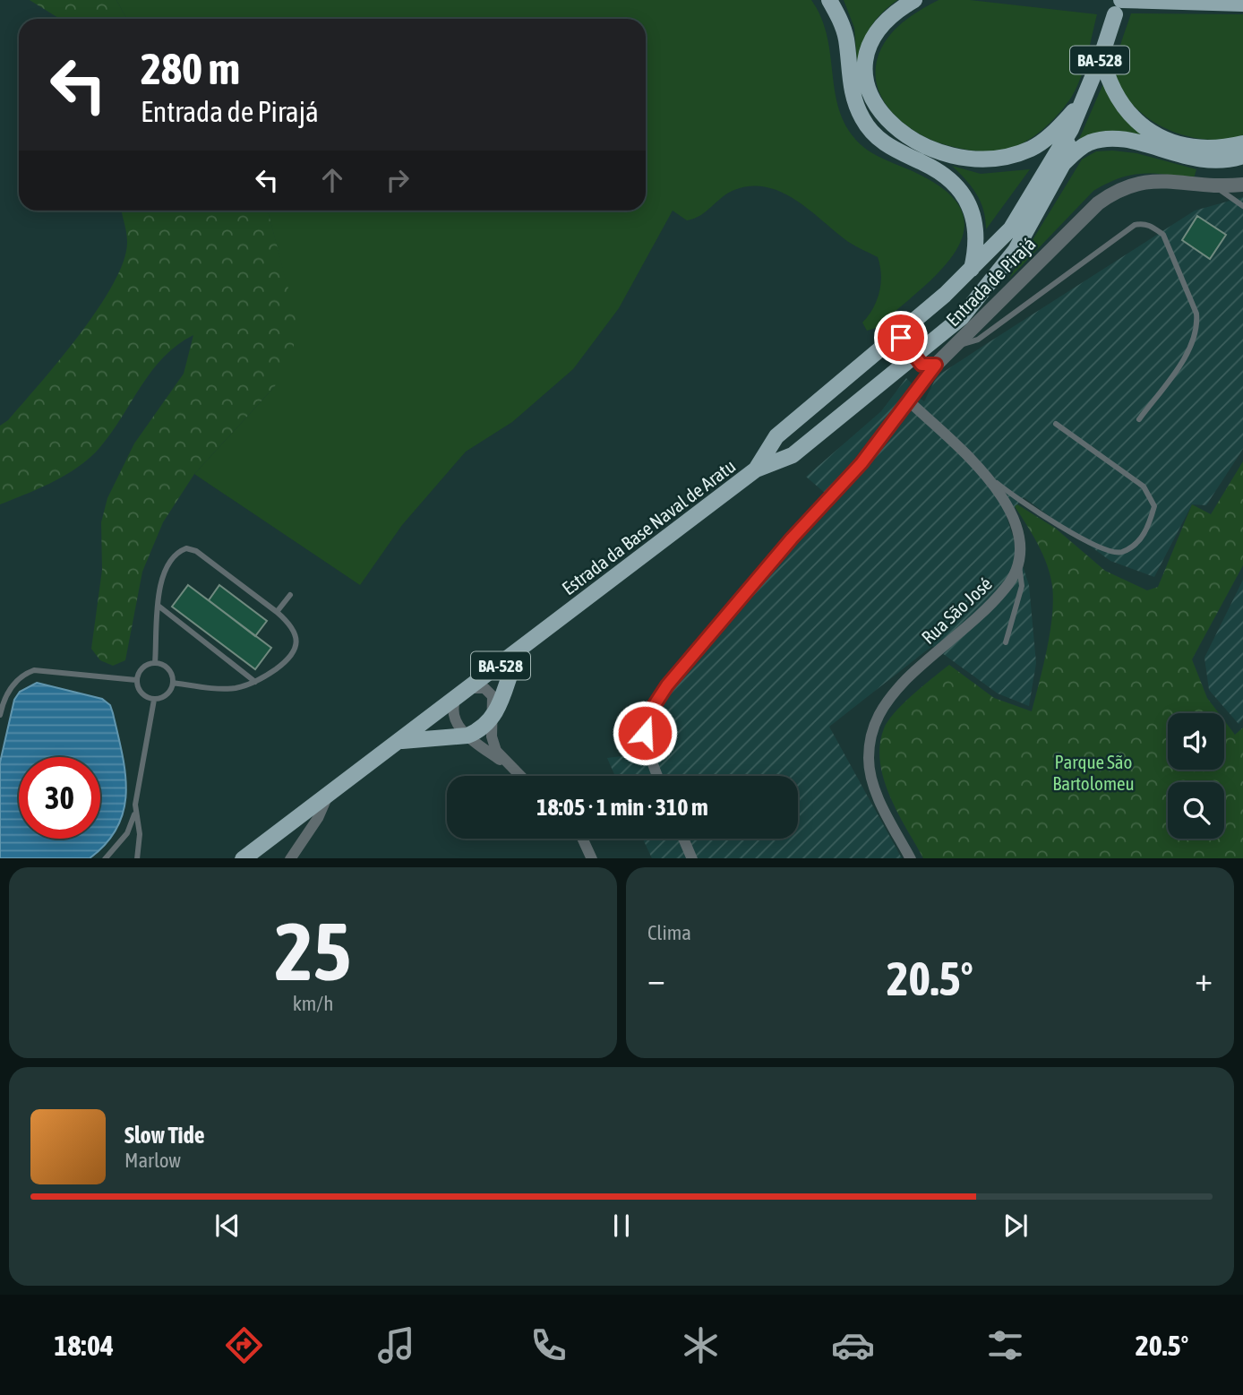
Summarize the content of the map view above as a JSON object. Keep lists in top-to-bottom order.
{
  "streets": {
    "main road": ["BA-528", "Estrada da Base Naval de Aratu"],
    "street": ["Entrada de Pirajá", "Rua São José"]
  },
  "parks": ["Parque São Bartolomeu"],
  "page": {
    "turn": ["280 m", "Entrada de Pirajá"],
    "limit": "30",
    "trip": "18:05 · 1 min · 310 m",
    "tile": [
      ["25", "km/h"],
      "Clima"
    ],
    "heat": ["−", "20.5°", "+"],
    "song": ["Slow Tide", "Marlow"],
    "tabs": ["18:04", "20.5°"]
  }
}
